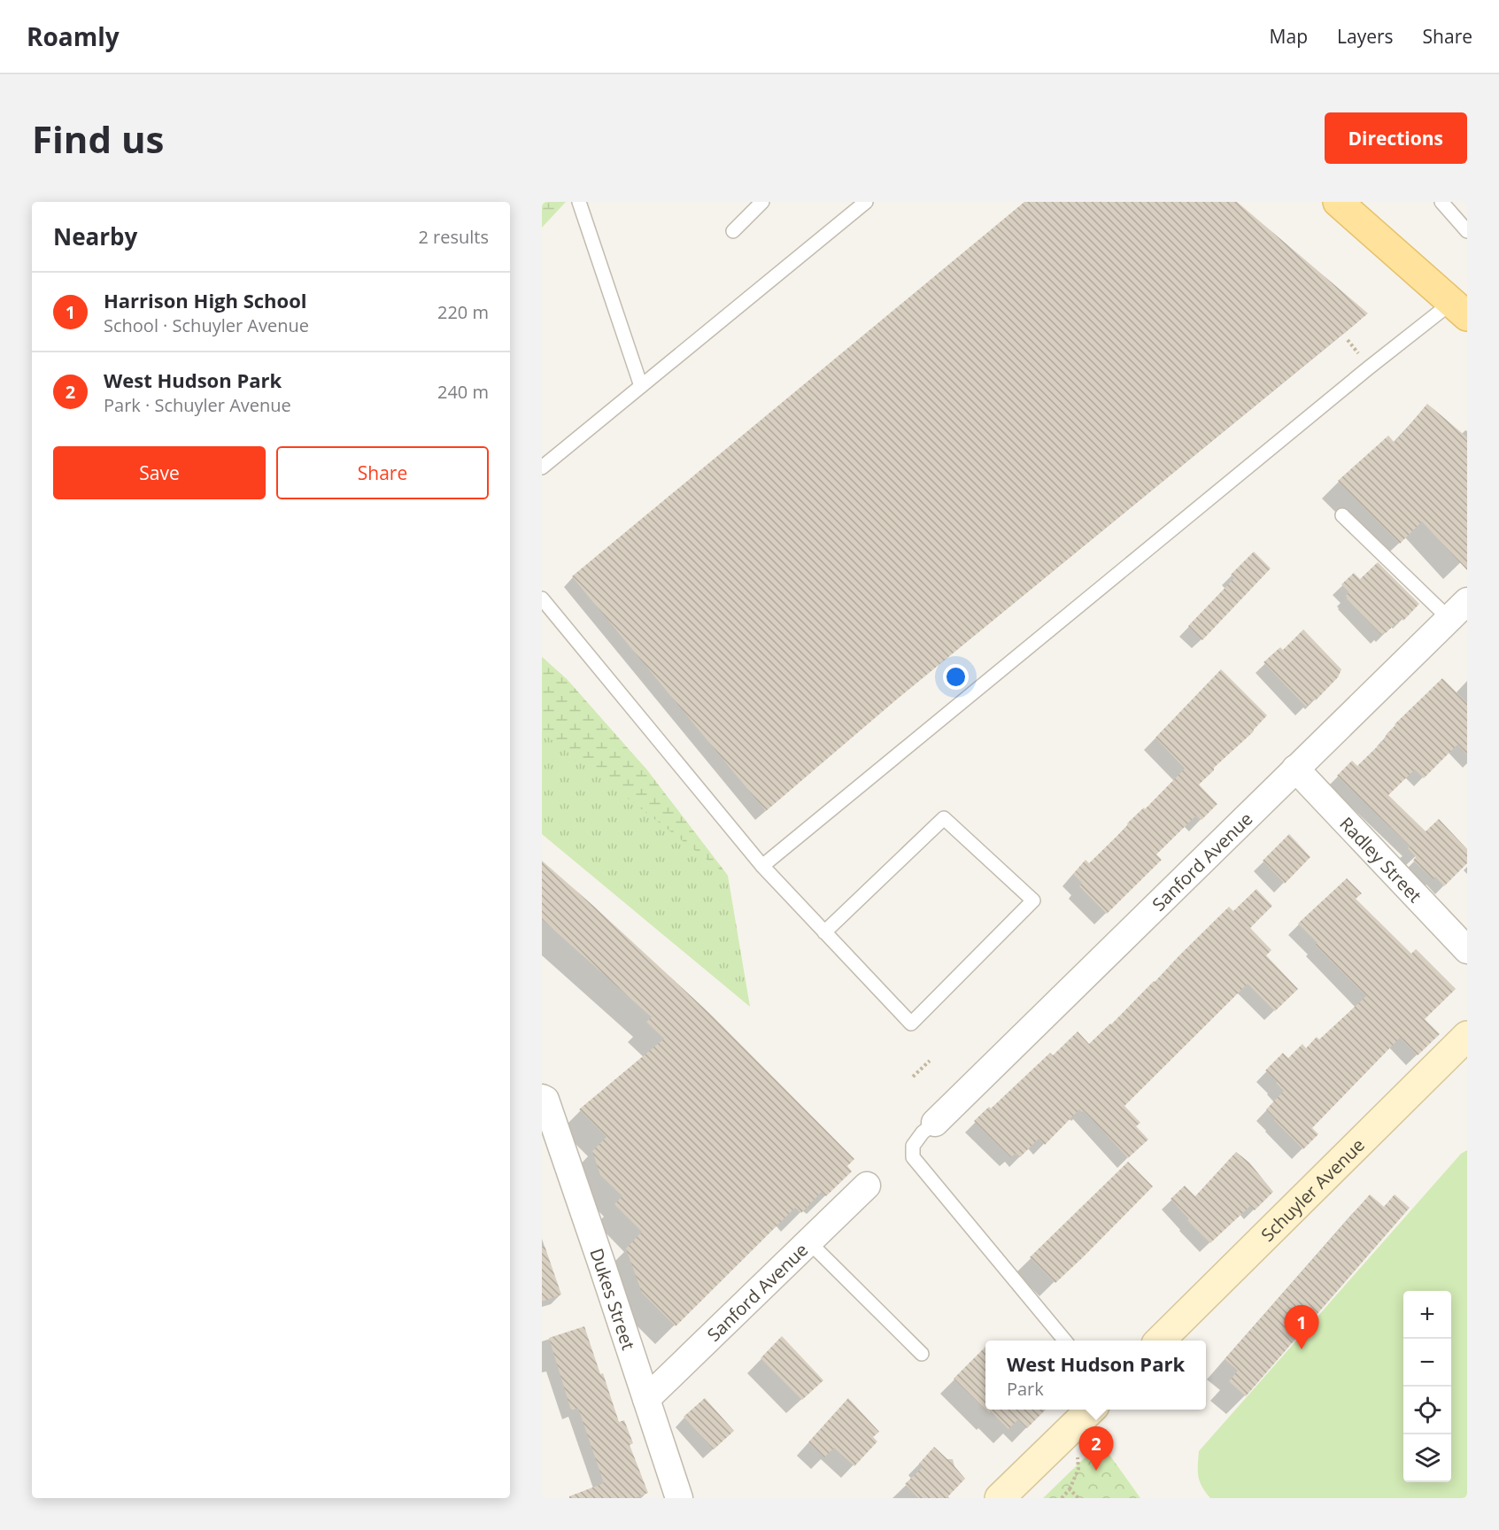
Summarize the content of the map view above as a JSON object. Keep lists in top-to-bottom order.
{
  "streets": {
    "main road": ["Schuyler Avenue"],
    "street": ["Radley Street", "Sanford Avenue", "Dukes Street"]
  },
  "crossings": [
    ["Radley Street", "Sanford Avenue"],
    ["Sanford Avenue", "Dukes Street"]
  ],
  "page": {
    "header": "Roamly",
    "nav": ["Map", "Layers", "Share"],
    "buttons": [
      "Directions",
      ["Save", "Share"]
    ],
    "title": "Find us",
    "heading": ["Nearby", "2 results"],
    "list": [
      {
        "mark": "1",
        "name": "Harrison High School",
        "note": "School · Schuyler Avenue",
        "value": "220 m"
      },
      {
        "mark": "2",
        "name": "West Hudson Park",
        "note": "Park · Schuyler Avenue",
        "value": "240 m"
      }
    ],
    "map_buttons": ["+", "−"],
    "pins": ["1", "2"],
    "popup": ["West Hudson Park", "Park"]
  }
}
